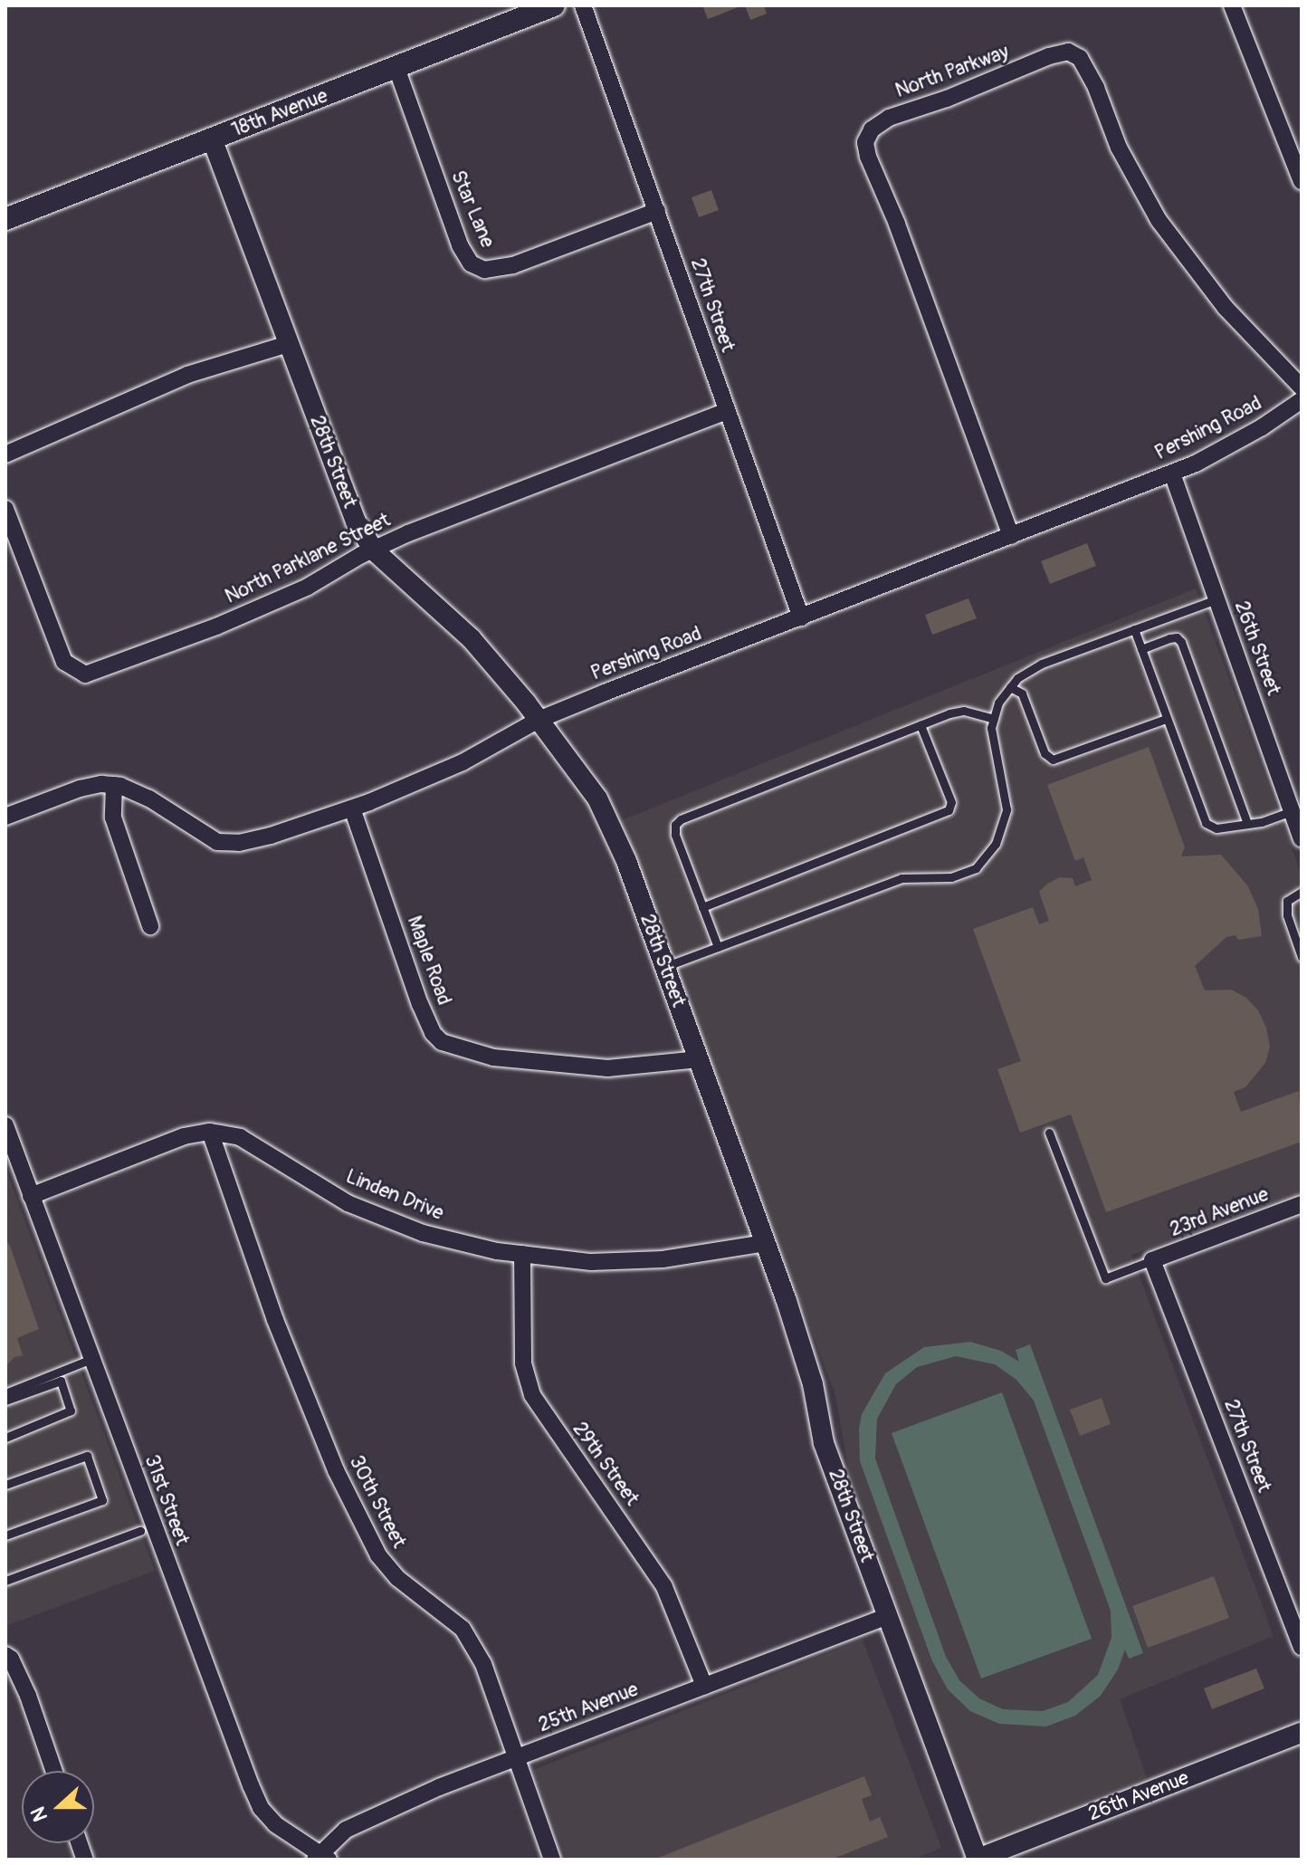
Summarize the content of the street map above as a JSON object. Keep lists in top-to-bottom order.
{
  "streets": {
    "main road": ["18th Avenue"],
    "street": [
      "North Parkway",
      "Star Lane",
      "27th Street",
      "Pershing Road",
      "28th Street",
      "North Parklane Street",
      "26th Street",
      "Maple Road",
      "Linden Drive",
      "23rd Avenue",
      "29th Street",
      "31st Street",
      "30th Street",
      "25th Avenue",
      "26th Avenue"
    ]
  },
  "crossings": [
    ["North Parkway", "Pershing Road"],
    ["18th Avenue", "Star Lane"],
    ["18th Avenue", "28th Street"],
    ["Star Lane", "27th Street"],
    ["27th Street", "Pershing Road"],
    ["27th Street", "North Parklane Street"],
    ["27th Street", "23rd Avenue"],
    ["Pershing Road", "28th Street"],
    ["Pershing Road", "26th Street"],
    ["Pershing Road", "Maple Road"],
    ["28th Street", "North Parklane Street"],
    ["28th Street", "Maple Road"],
    ["28th Street", "Linden Drive"],
    ["28th Street", "25th Avenue"],
    ["28th Street", "26th Avenue"],
    ["Linden Drive", "29th Street"],
    ["Linden Drive", "31st Street"],
    ["Linden Drive", "30th Street"],
    ["29th Street", "25th Avenue"],
    ["31st Street", "25th Avenue"],
    ["30th Street", "25th Avenue"]
  ],
  "north": "left"
}
